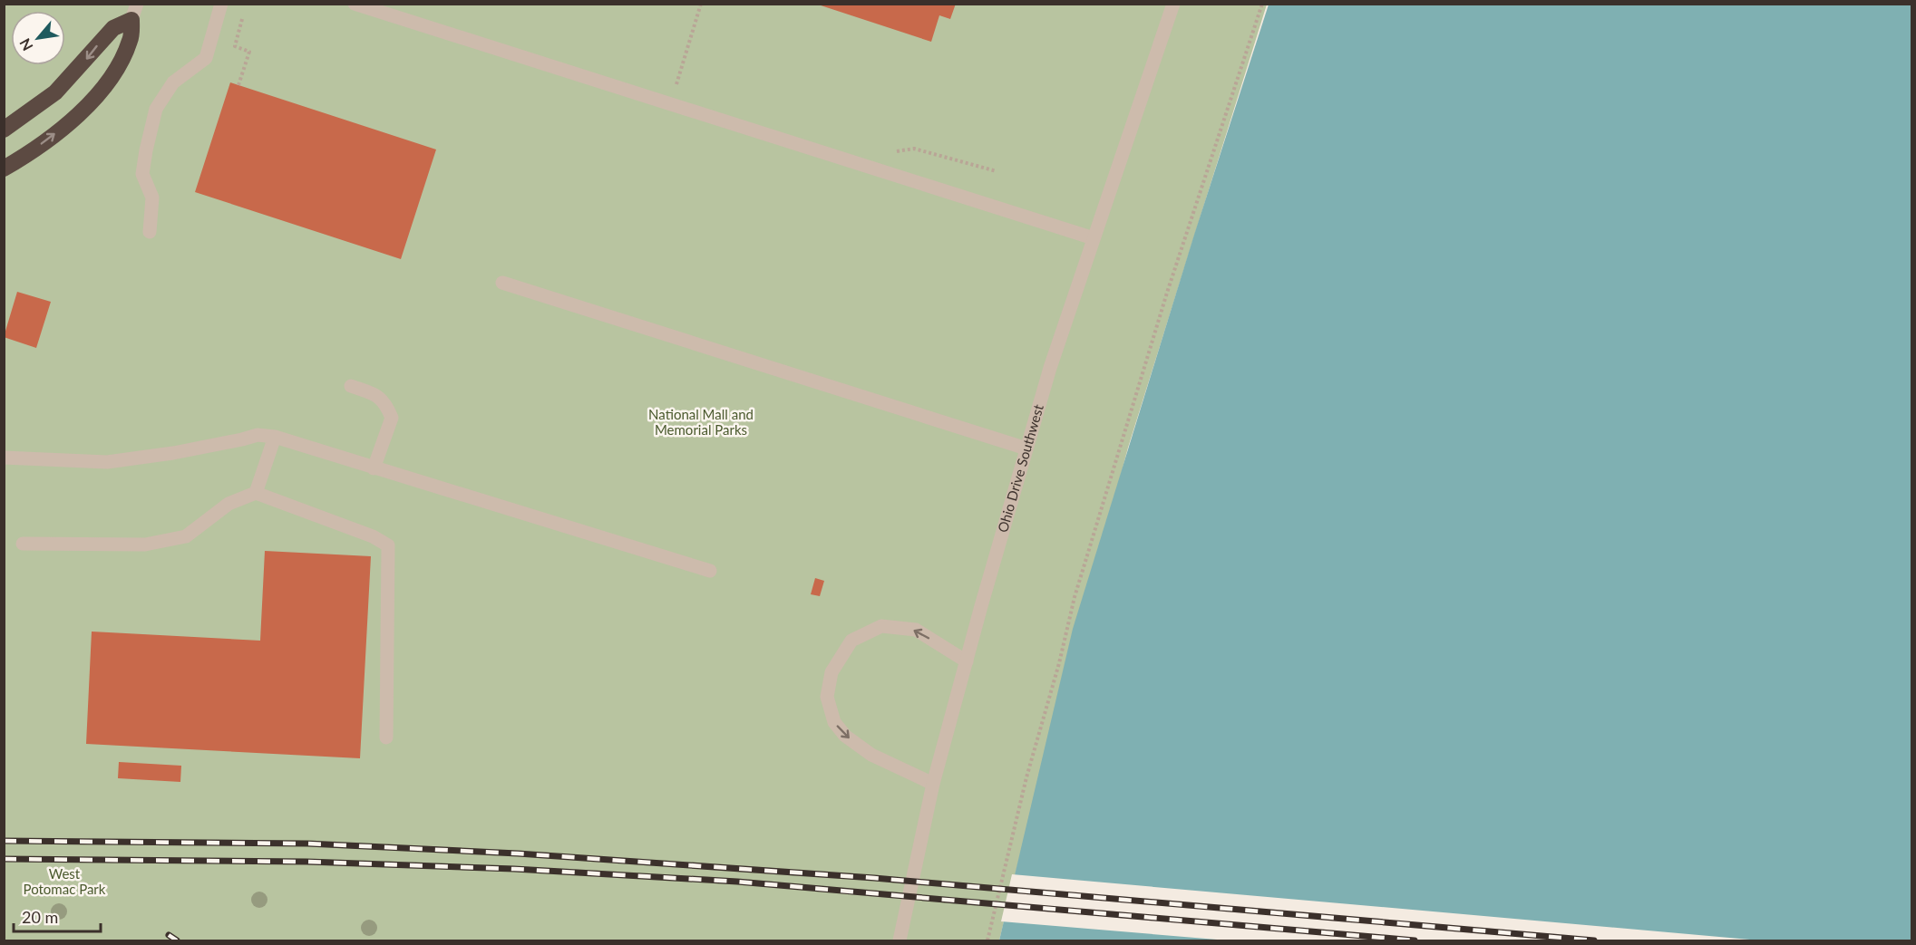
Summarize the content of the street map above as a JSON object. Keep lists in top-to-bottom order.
{
  "streets": {
    "street": ["Ohio Drive Southwest"]
  },
  "parks": ["National Mall and Memorial Parks", "West Potomac Park"],
  "scale_bar": "20 m",
  "north": "bottom left"
}
